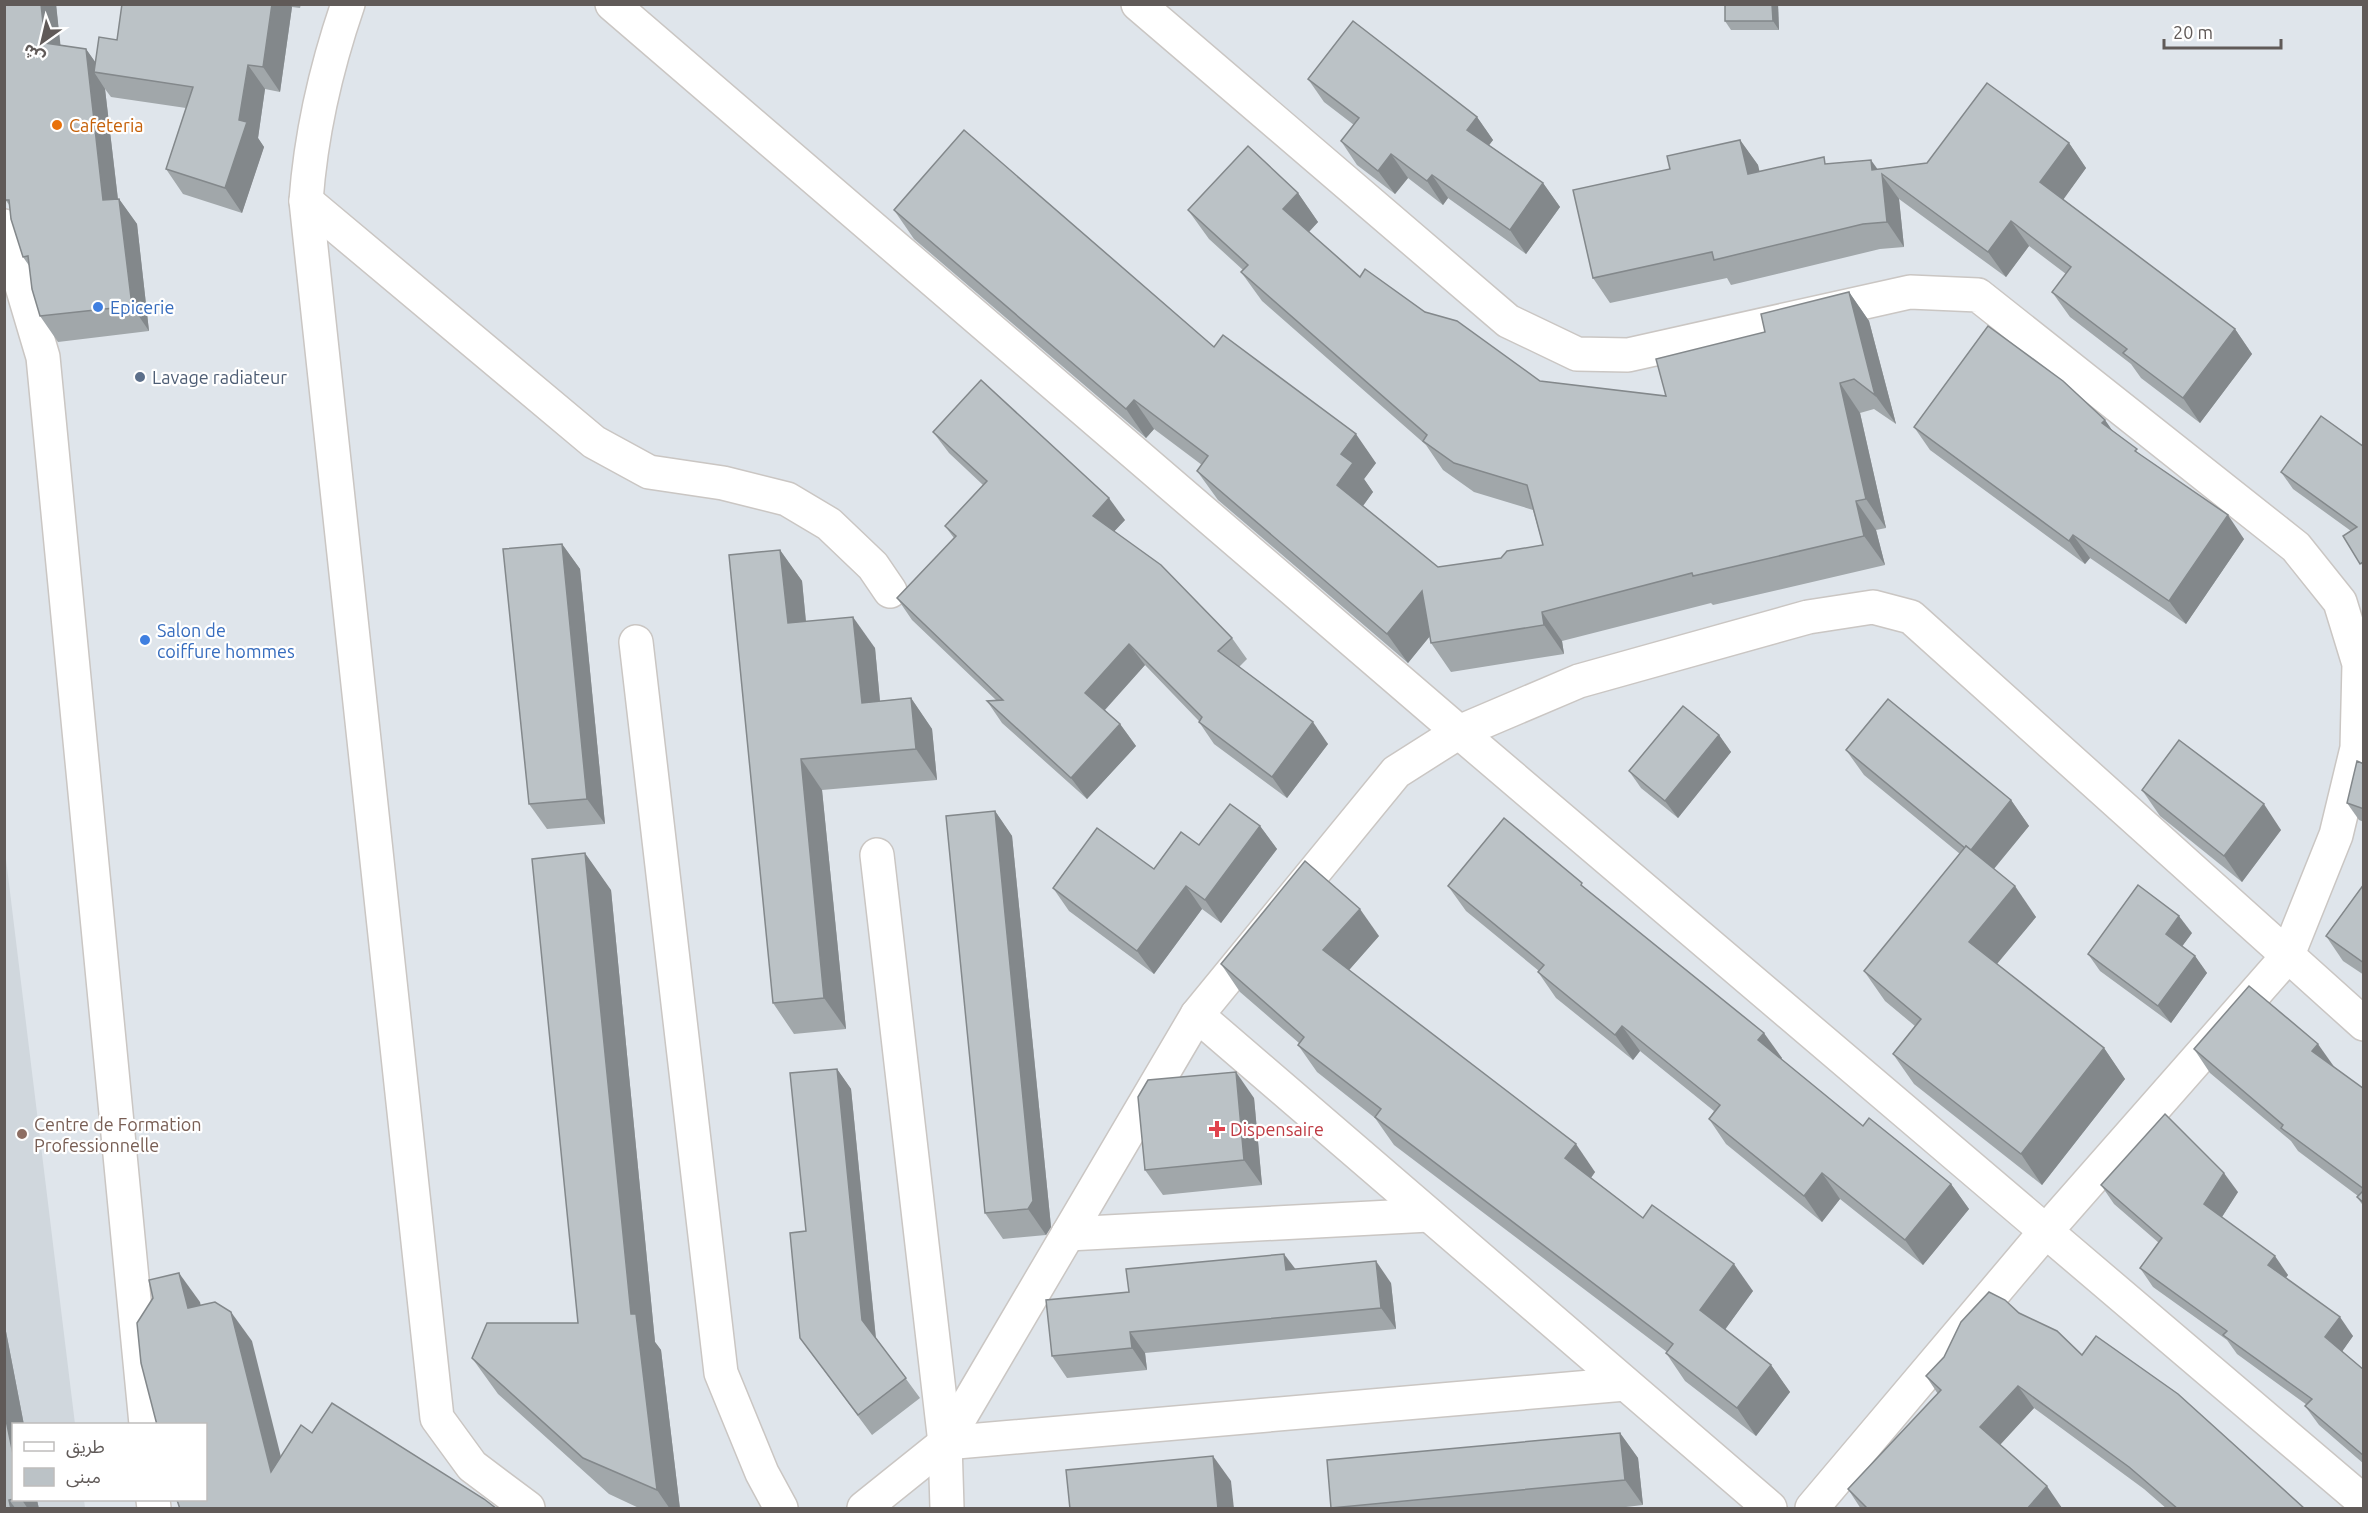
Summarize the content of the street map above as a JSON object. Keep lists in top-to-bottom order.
{
  "places": {
    "other": [
      "Cafeteria",
      "Epicerie",
      "Lavage radiateur",
      "Salon de coiffure hommes",
      "Centre de Formation Professionnelle"
    ],
    "health": ["Dispensaire"]
  },
  "legend": ["طريق", "مبنى"],
  "scale_bar": "20 m",
  "north": "bottom left"
}
